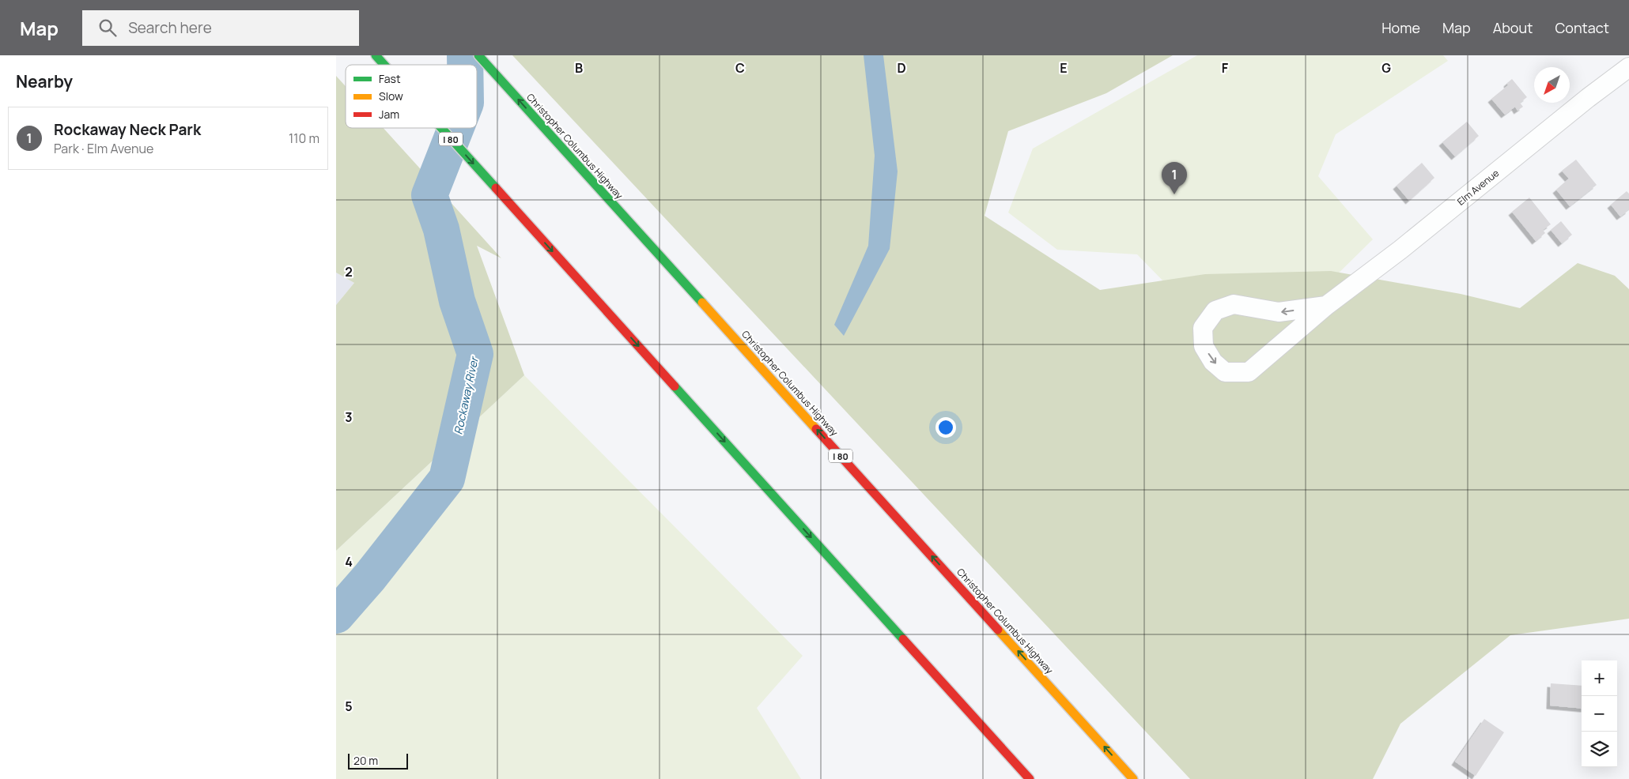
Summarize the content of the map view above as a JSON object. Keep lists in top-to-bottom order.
{
  "streets": {
    "highway": ["I 80", "Christopher Columbus Highway"],
    "street": ["Elm Avenue"]
  },
  "water": ["Rockaway River"],
  "legend": ["Fast", "Slow", "Jam"],
  "scale_bar": "20 m",
  "north": "bottom left",
  "page": {
    "header": "Map",
    "search": "Search here",
    "nav": [
      "Home",
      "Map",
      "About",
      "Contact"
    ],
    "heading": "Nearby",
    "list": [
      {
        "mark": "1",
        "name": "Rockaway Neck Park",
        "note": "Park · Elm Avenue",
        "value": "110 m"
      }
    ],
    "pins": "1",
    "map_buttons": ["+", "−"],
    "scale": "20 m"
  },
  "grid": {
    "columns": [
      "B",
      "C",
      "D",
      "E",
      "F",
      "G"
    ],
    "rows": [
      "2",
      "3",
      "4",
      "5"
    ]
  }
}
